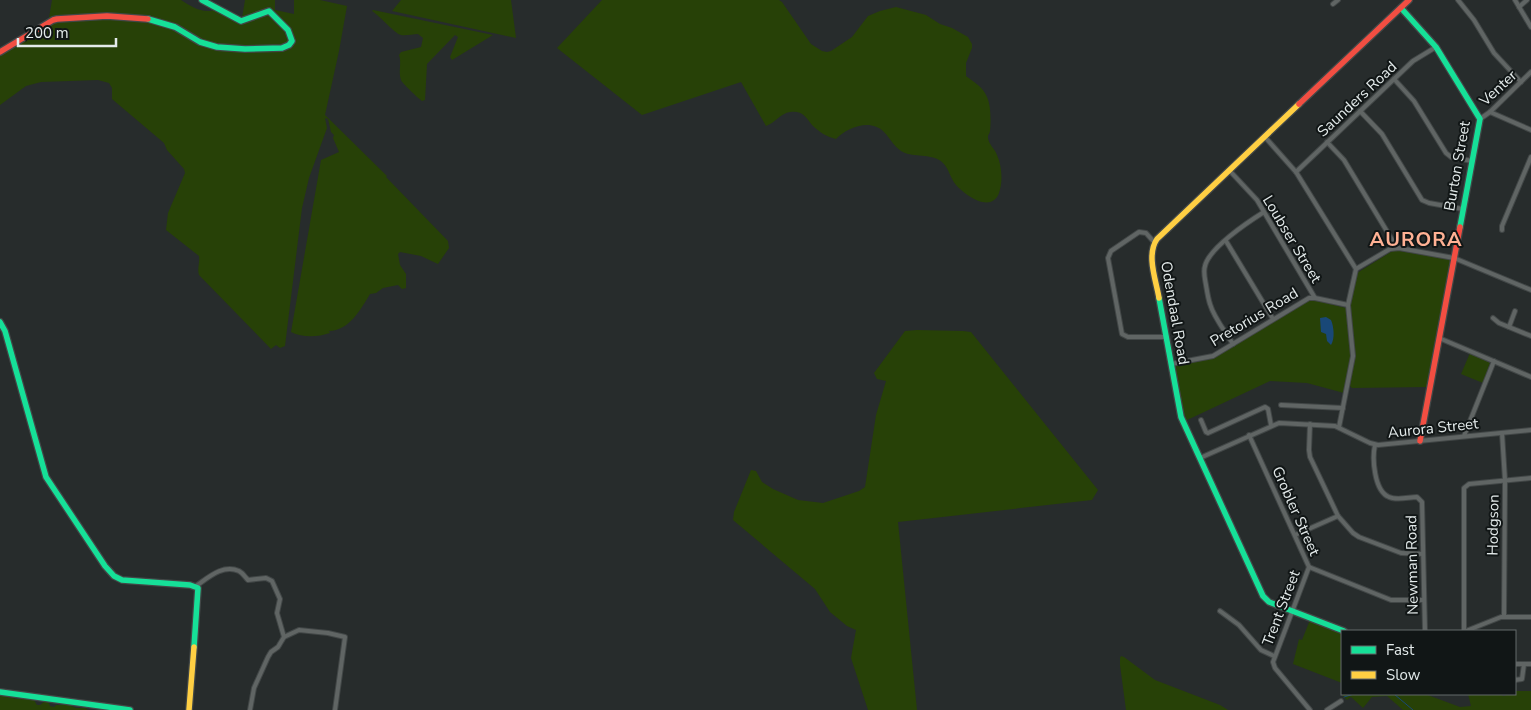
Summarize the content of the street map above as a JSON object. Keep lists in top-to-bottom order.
{
  "streets": {
    "street": [
      "Venter",
      "Saunders Road",
      "Burton Street",
      "Loubser Street",
      "Odendaal Road",
      "Pretorius Road",
      "Aurora Street",
      "Grobler Street",
      "Hodgson",
      "Newman Road",
      "Trent Street"
    ]
  },
  "crossings": [
    ["Venter", "Burton Street"],
    ["Saunders Road", "Burton Street"],
    ["Burton Street", "Odendaal Road"],
    ["Burton Street", "Aurora Street"],
    ["Loubser Street", "Odendaal Road"],
    ["Loubser Street", "Pretorius Road"],
    ["Odendaal Road", "Pretorius Road"],
    ["Odendaal Road", "Aurora Street"],
    ["Odendaal Road", "Trent Street"],
    ["Aurora Street", "Grobler Street"],
    ["Aurora Street", "Hodgson"],
    ["Aurora Street", "Newman Road"],
    ["Grobler Street", "Newman Road"],
    ["Grobler Street", "Trent Street"]
  ],
  "districts": ["AURORA"],
  "legend": ["Fast", "Slow"],
  "scale_bar": "200 m"
}
